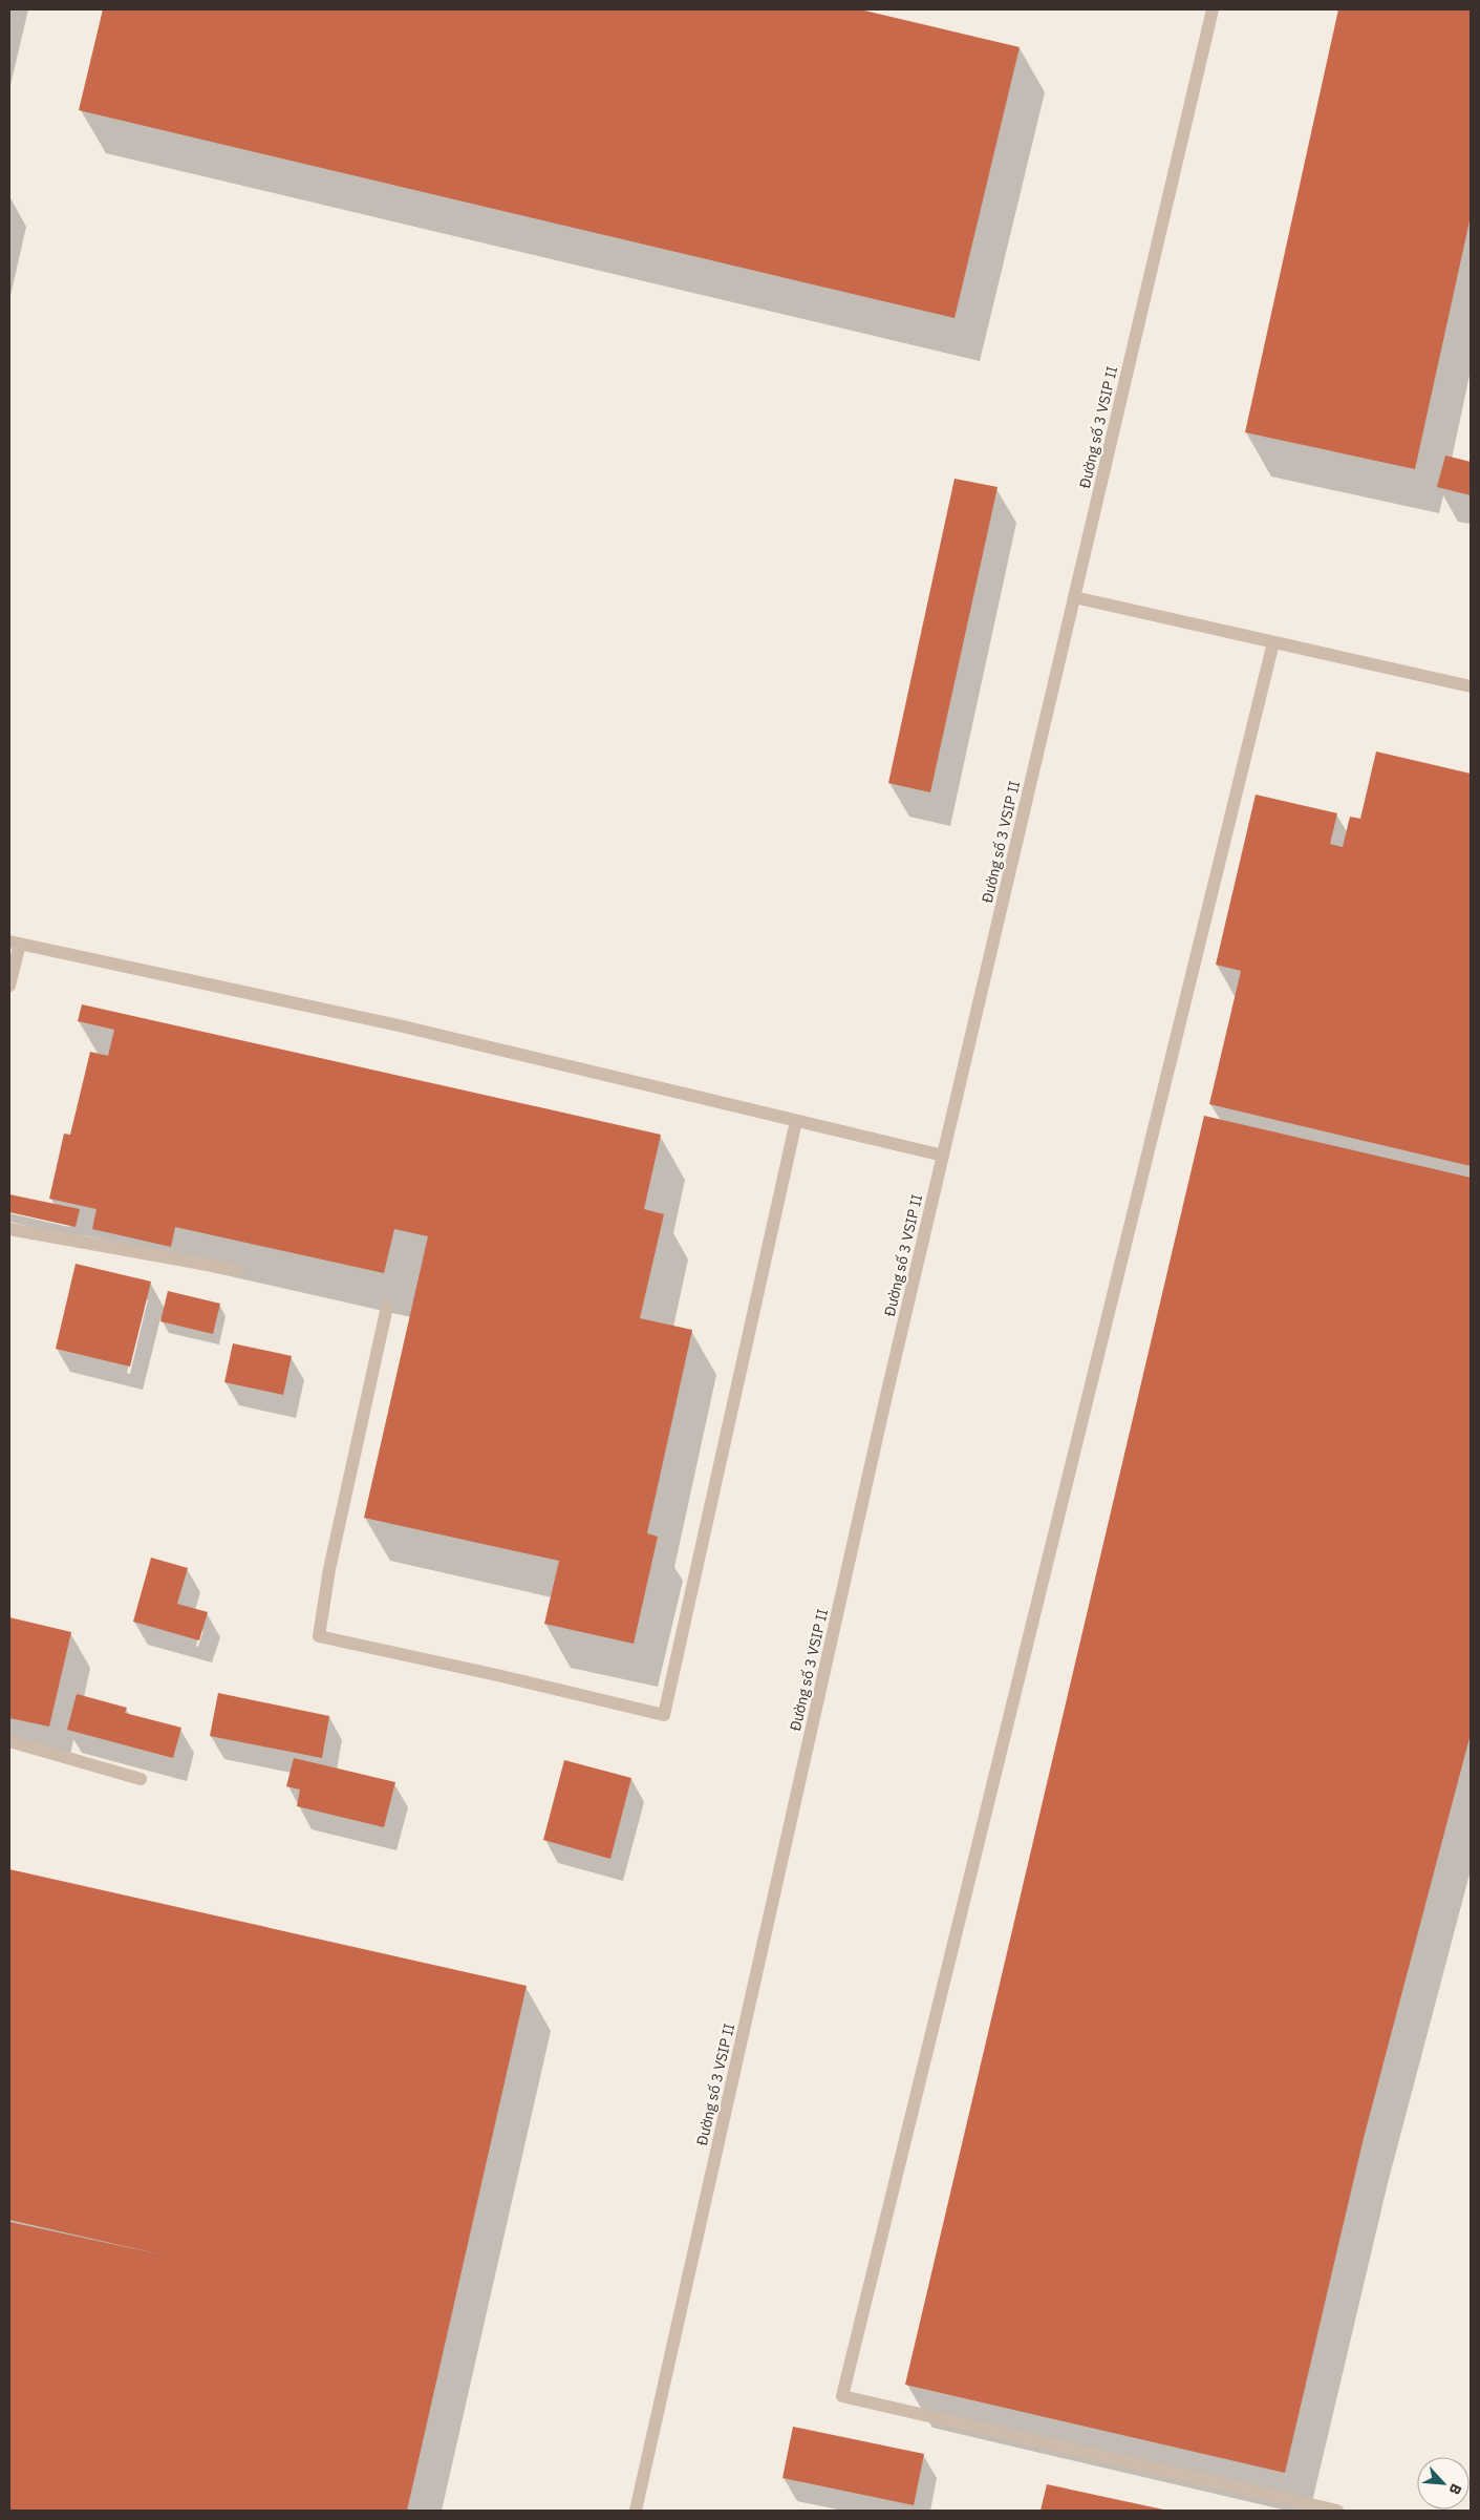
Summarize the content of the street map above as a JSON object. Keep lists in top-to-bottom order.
{
  "streets": {
    "street": ["Đường số 3 VSIP II"]
  },
  "north": "bottom right"
}
